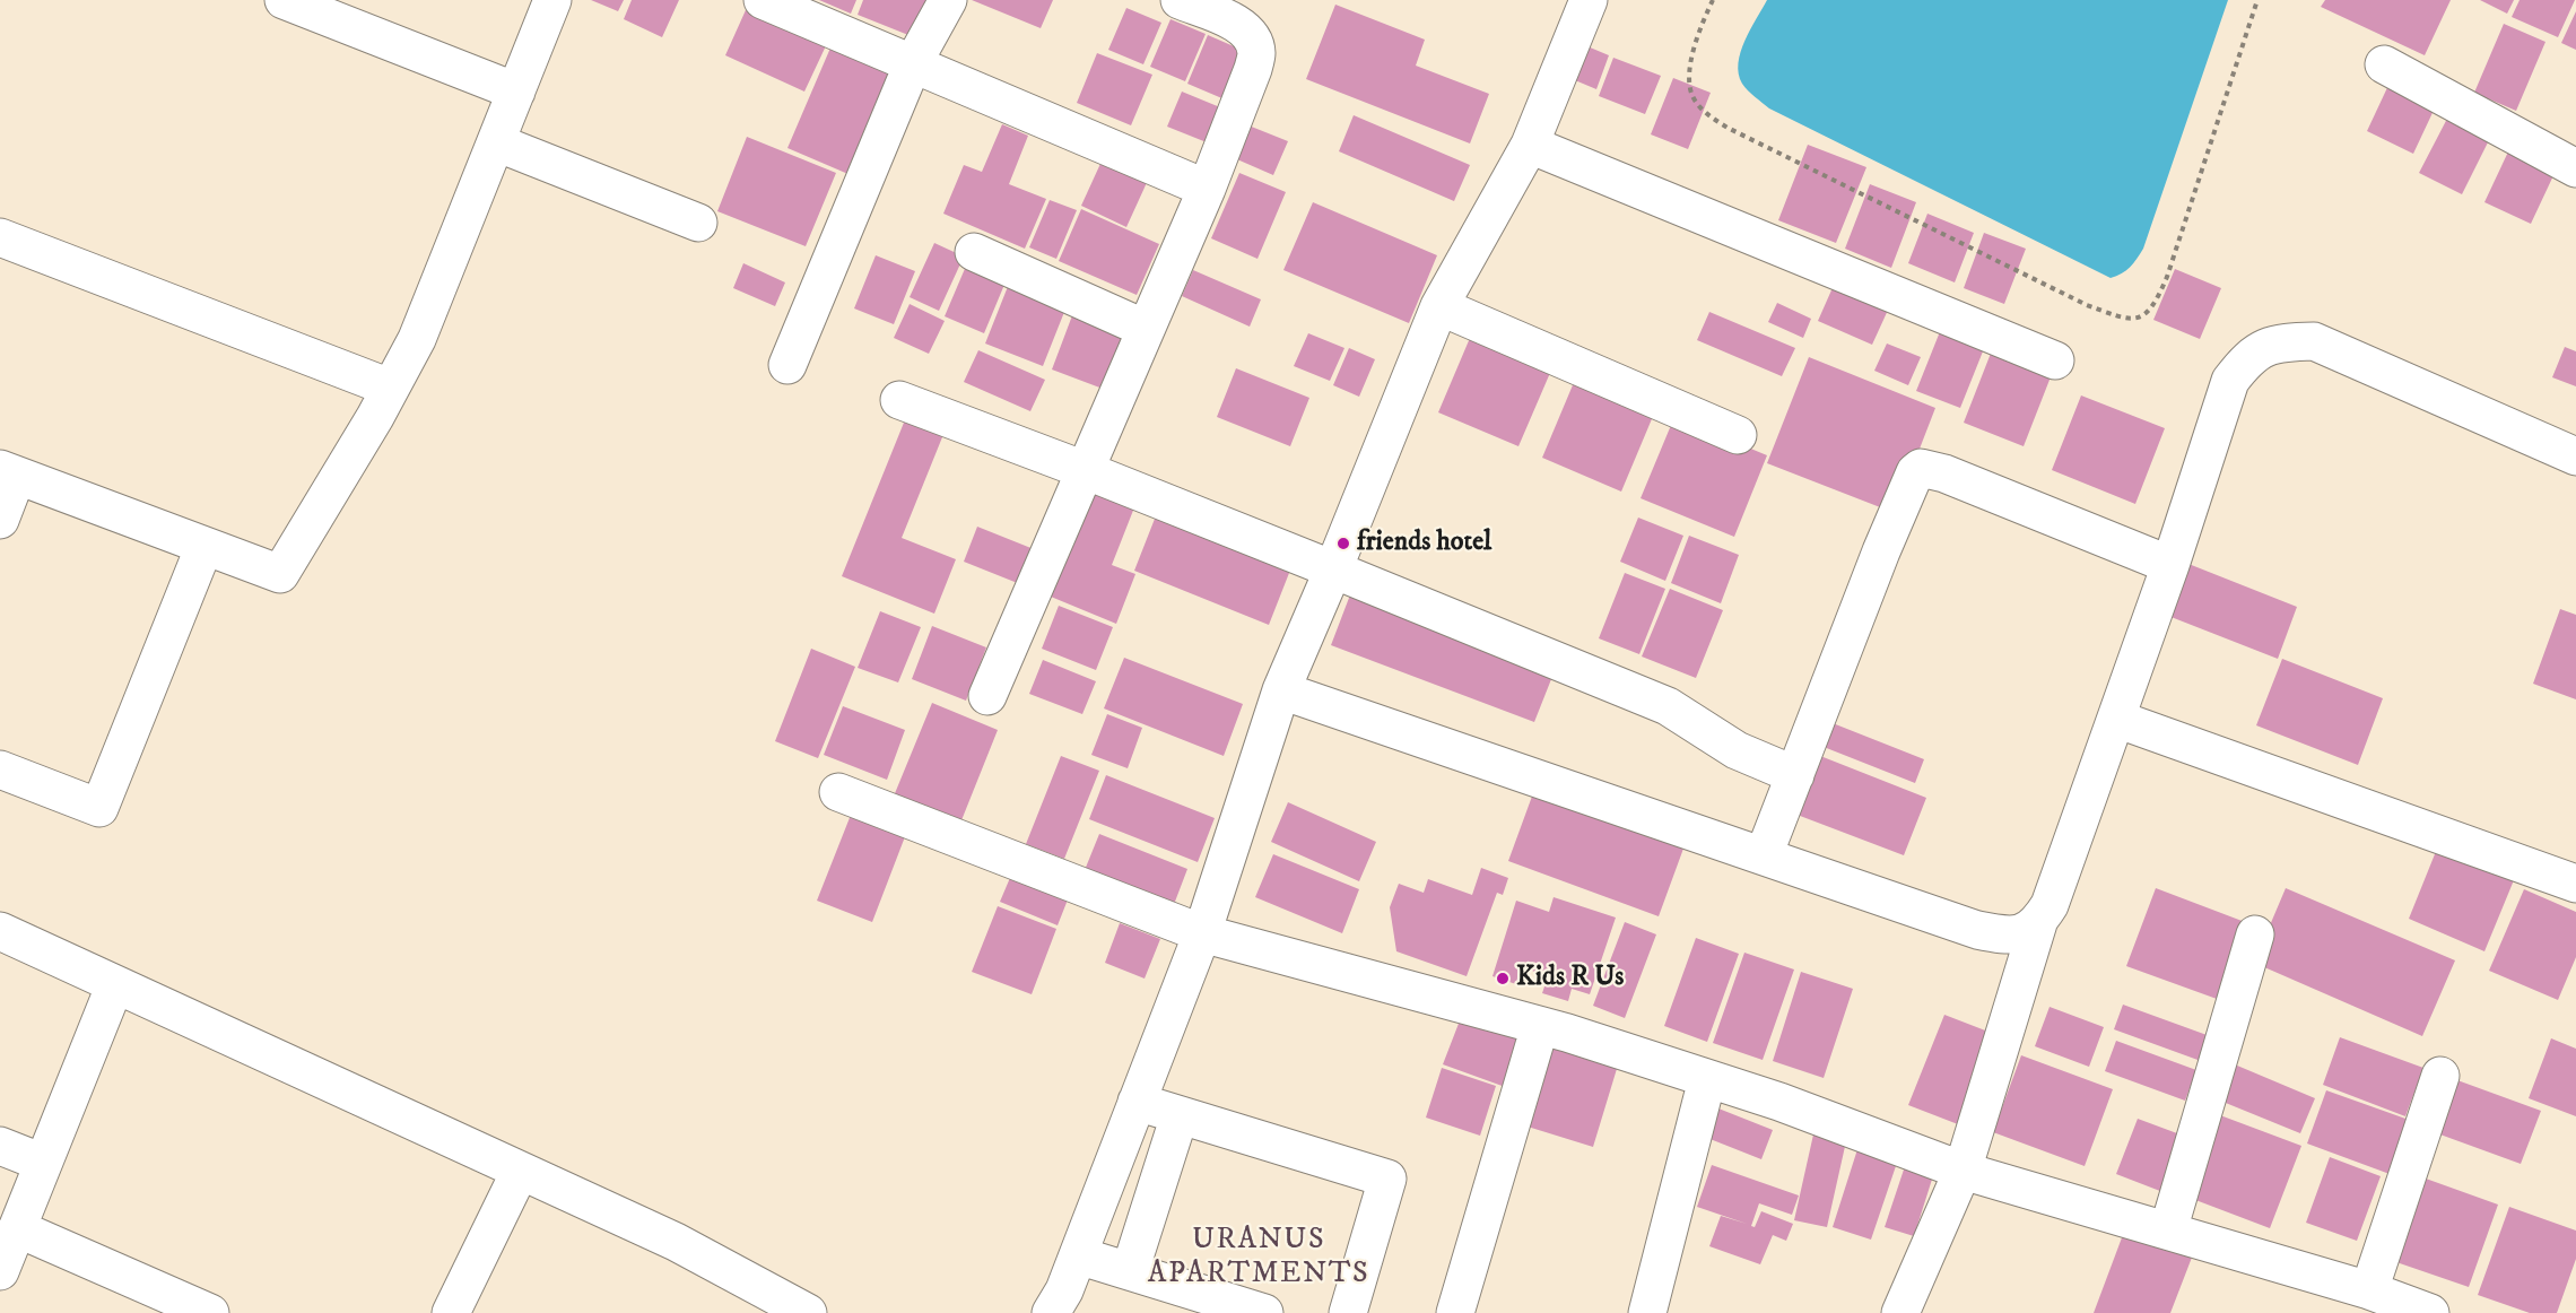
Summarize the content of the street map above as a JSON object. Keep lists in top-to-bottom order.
{
  "districts": ["URANUS APARTMENTS"],
  "places": ["friends hotel", "Kids R Us"]
}
